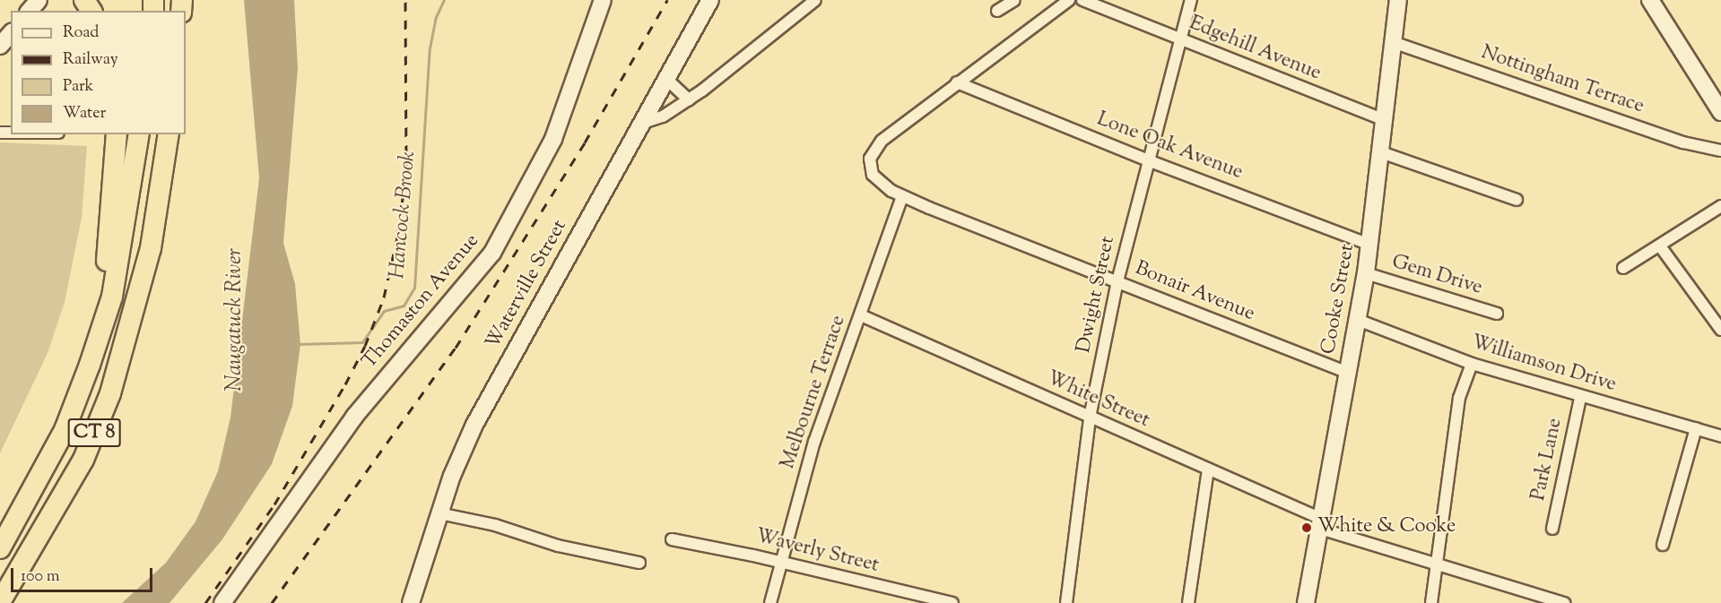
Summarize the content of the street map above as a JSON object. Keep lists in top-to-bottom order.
{
  "streets": {
    "highway": ["CT 8"],
    "main road": ["Waterville Street", "Cooke Street", "Thomaston Avenue"],
    "street": [
      "Edgehill Avenue",
      "Nottingham Terrace",
      "Lone Oak Avenue",
      "Gem Drive",
      "Bonair Avenue",
      "Dwight Street",
      "Williamson Drive",
      "Melbourne Terrace",
      "White Street",
      "Park Lane",
      "Waverly Street"
    ]
  },
  "crossings": [
    ["Edgehill Avenue", "Dwight Street"],
    ["Edgehill Avenue", "Cooke Street"],
    ["Nottingham Terrace", "Cooke Street"],
    ["Lone Oak Avenue", "Bonair Avenue"],
    ["Lone Oak Avenue", "Dwight Street"],
    ["Lone Oak Avenue", "Cooke Street"],
    ["Gem Drive", "Cooke Street"],
    ["Bonair Avenue", "Dwight Street"],
    ["Bonair Avenue", "Cooke Street"],
    ["Bonair Avenue", "Melbourne Terrace"],
    ["Dwight Street", "White Street"],
    ["Cooke Street", "Williamson Drive"],
    ["Cooke Street", "White Street"],
    ["Williamson Drive", "Park Lane"],
    ["Melbourne Terrace", "White Street"],
    ["Melbourne Terrace", "Waverly Street"]
  ],
  "water": ["Hancock Brook", "Naugatuck River"],
  "places": ["White & Cooke"],
  "legend": [
    "Road",
    "Railway",
    "Park",
    "Water"
  ],
  "scale_bar": "100 m"
}
